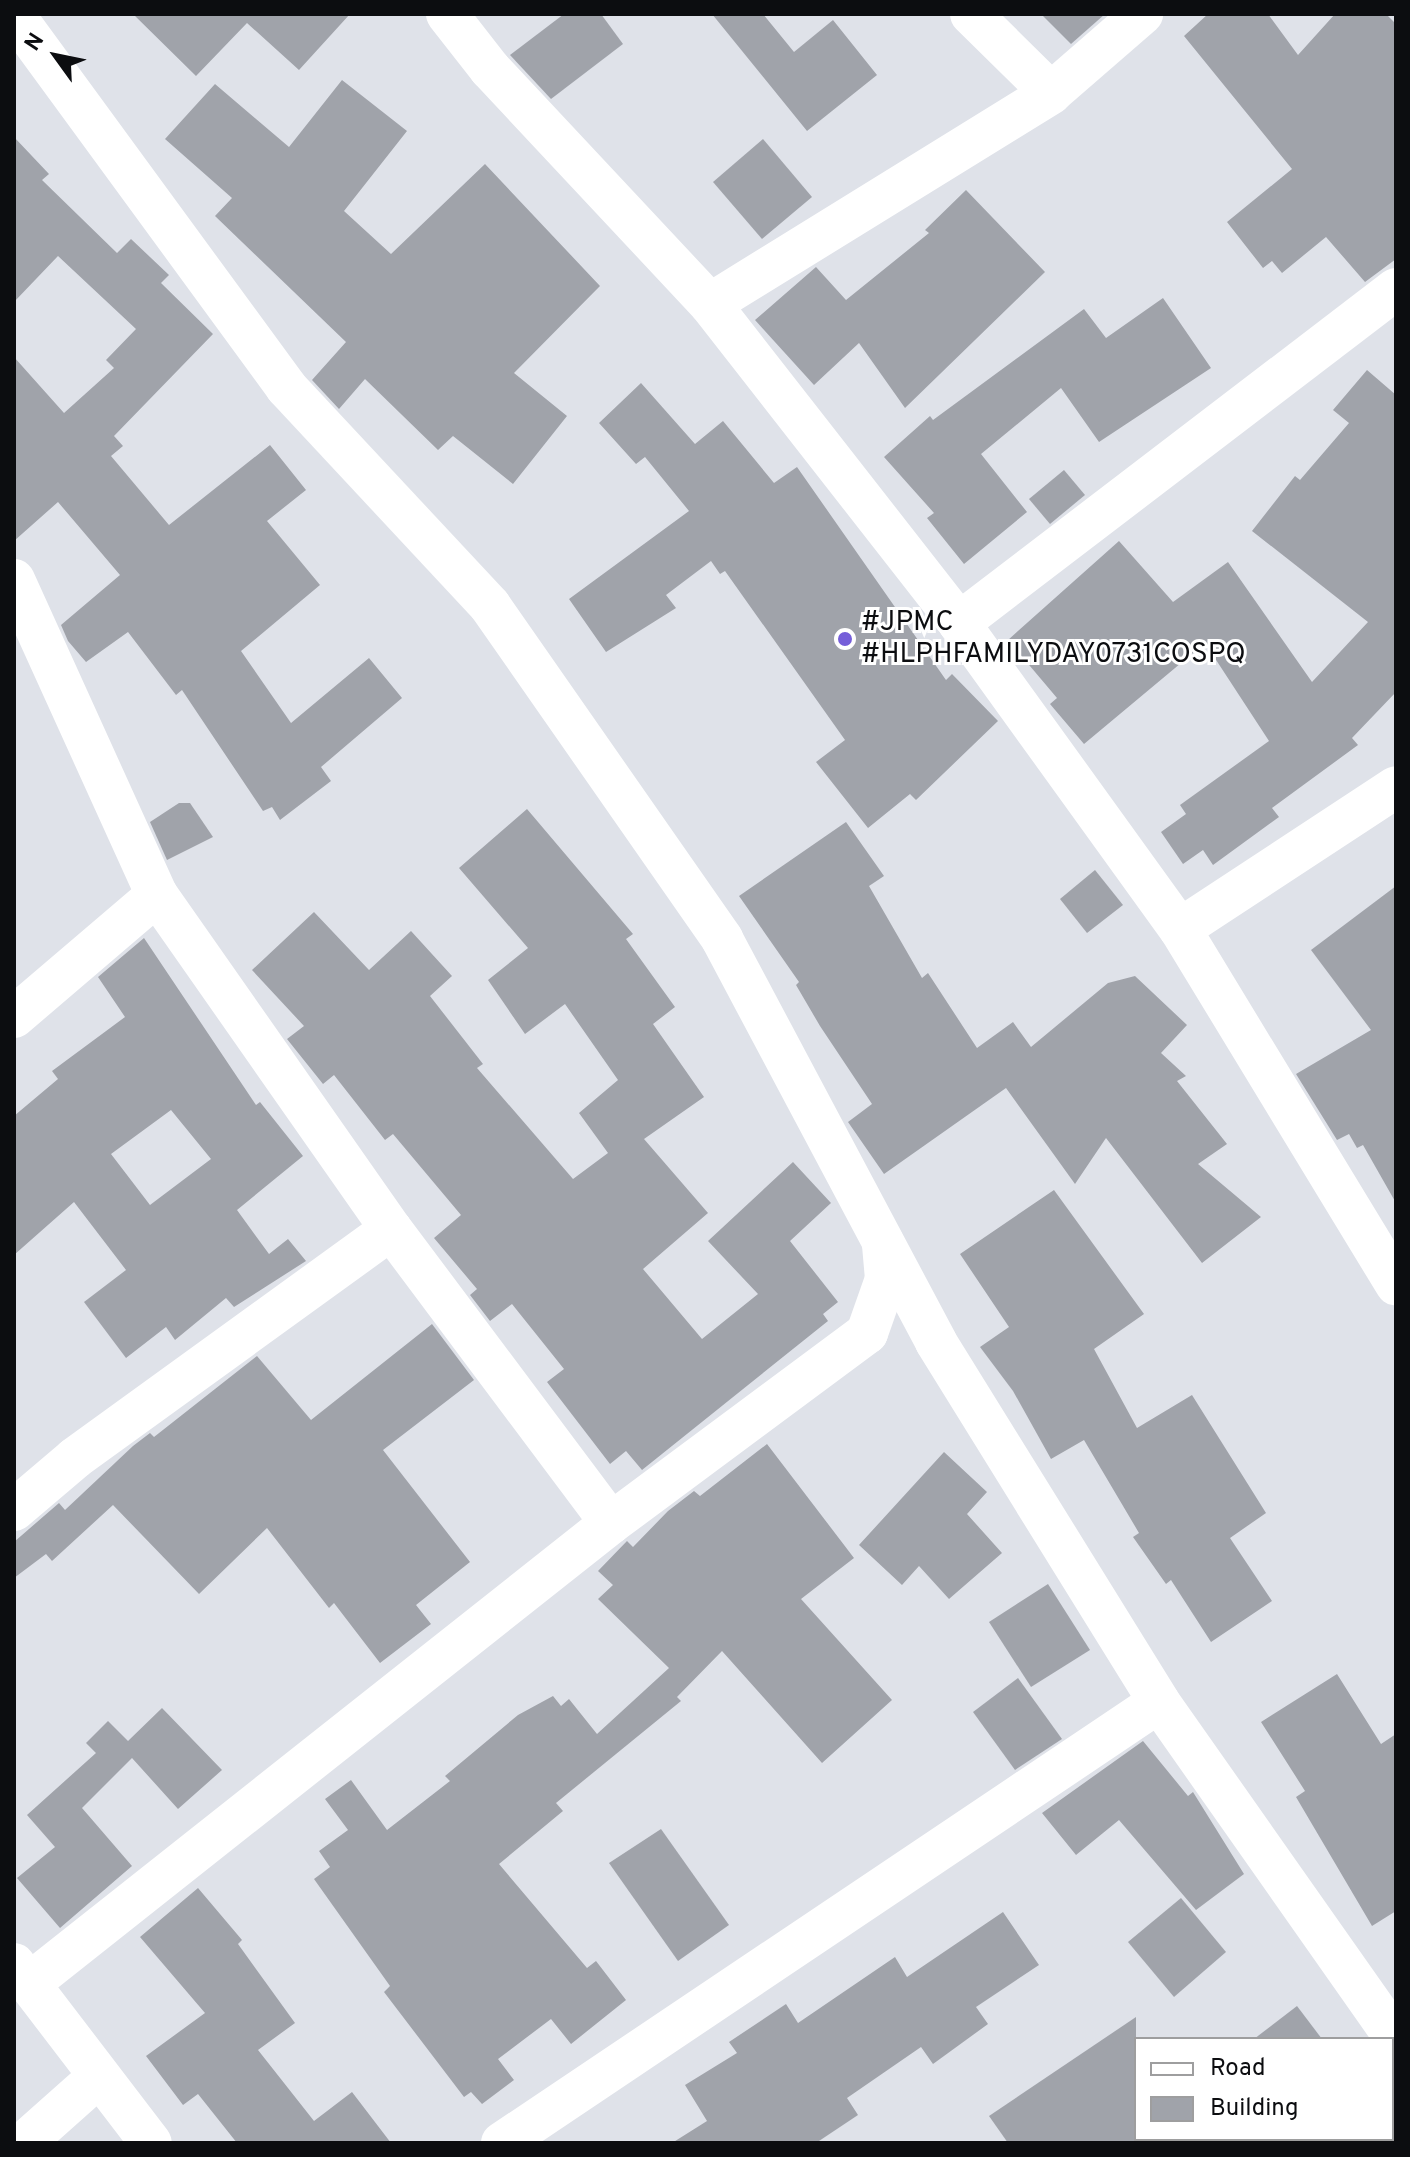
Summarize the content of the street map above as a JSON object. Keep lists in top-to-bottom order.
{
  "places": ["#JPMC #HLPHFAMILYDAY0731COSPQ"],
  "legend": ["Road", "Building"],
  "north": "top left"
}
